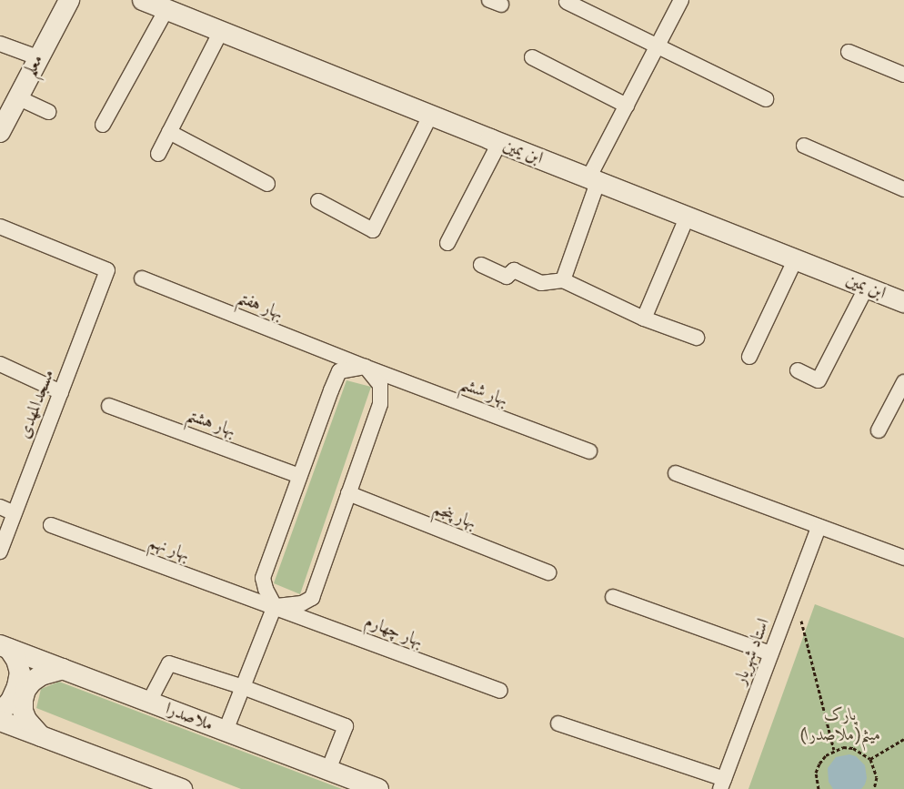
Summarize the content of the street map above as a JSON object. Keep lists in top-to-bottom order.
{
  "streets": {
    "street": [
      "معلم",
      "ابن یمین",
      "بهار هفتم",
      "بهار ششم",
      "مسجدالمهدی",
      "بهار هشتم",
      "بهار پنجم",
      "بهار نهم",
      "بهار چهارم",
      "استاد شهریار",
      "ملاصدرا"
    ]
  },
  "crossings": [
    ["بهار هفتم", "بهار ششم"],
    ["بهار نهم", "بهار چهارم"]
  ],
  "parks": ["پارک میثم(ملاصدرا)"]
}
